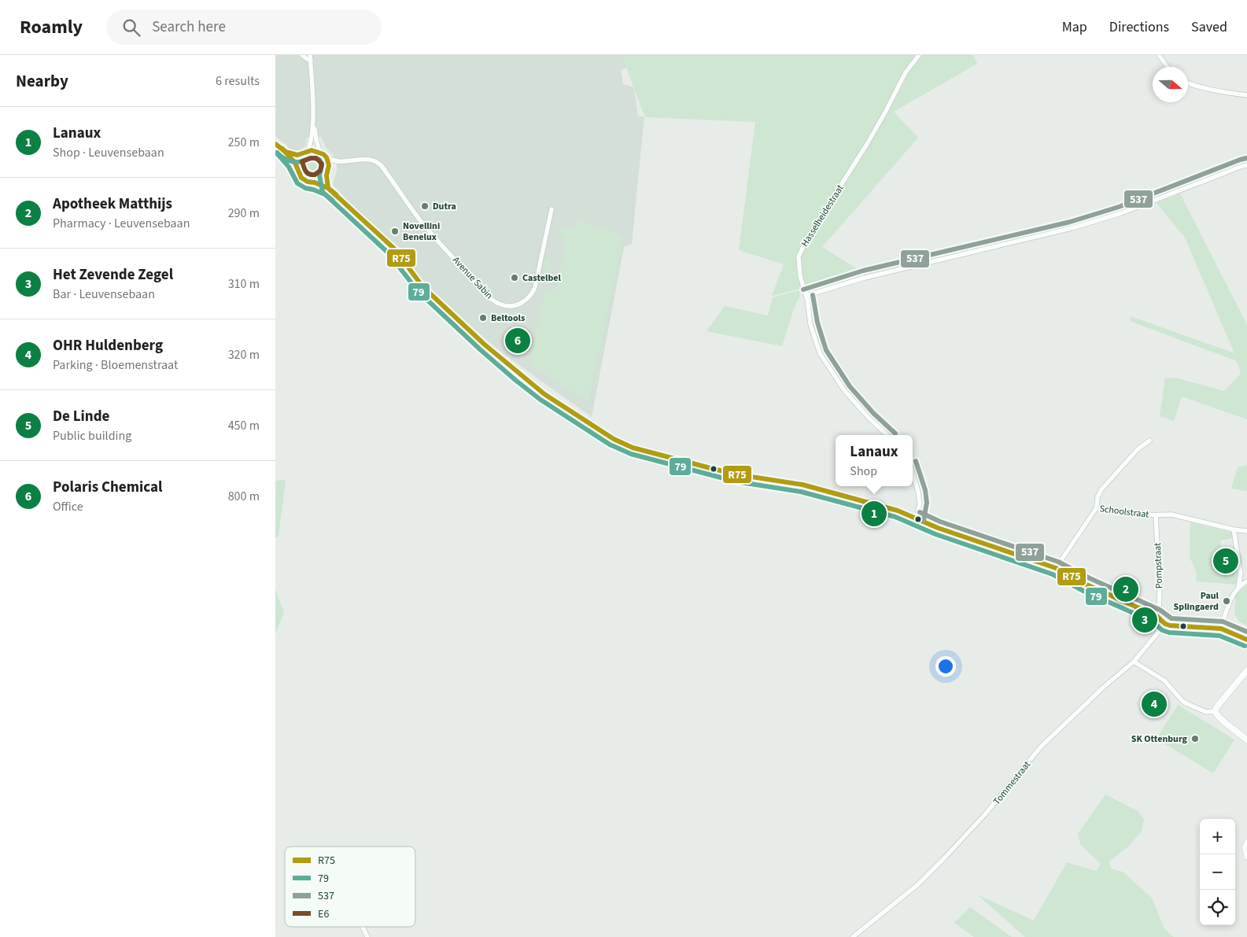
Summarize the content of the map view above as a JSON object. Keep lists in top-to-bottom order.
{
  "streets": {
    "street": [
      "Hasselheidestraat",
      "Avenue Sabin",
      "Schoolstraat",
      "Pompstraat",
      "Tommestraat"
    ]
  },
  "crossings": [
    ["Schoolstraat", "Pompstraat"]
  ],
  "places": [
    "Dutra",
    "Novellini Benelux",
    "Castelbel",
    "Beltools",
    "Paul Splingaerd",
    "SK Ottenburg"
  ],
  "lines": [
    "transit line R75",
    "transit line 79",
    "transit line 537",
    "transit line E6"
  ],
  "legend": [
    "R75",
    "79",
    "537",
    "E6"
  ],
  "north": "right",
  "page": {
    "header": "Roamly",
    "search": "Search here",
    "nav": ["Map", "Directions", "Saved"],
    "heading": ["Nearby", "6 results"],
    "list": [
      {
        "mark": "1",
        "name": "Lanaux",
        "note": "Shop · Leuvensebaan",
        "value": "250 m"
      },
      {
        "mark": "2",
        "name": "Apotheek Matthijs",
        "note": "Pharmacy · Leuvensebaan",
        "value": "290 m"
      },
      {
        "mark": "3",
        "name": "Het Zevende Zegel",
        "note": "Bar · Leuvensebaan",
        "value": "310 m"
      },
      {
        "mark": "4",
        "name": "OHR Huldenberg",
        "note": "Parking · Bloemenstraat",
        "value": "320 m"
      },
      {
        "mark": "5",
        "name": "De Linde",
        "note": "Public building",
        "value": "450 m"
      },
      {
        "mark": "6",
        "name": "Polaris Chemical",
        "note": "Office",
        "value": "800 m"
      }
    ],
    "pins": [
      "6",
      "1",
      "5",
      "2",
      "3",
      "4"
    ],
    "popup": ["Lanaux", "Shop"],
    "map_buttons": ["+", "−"]
  }
}
